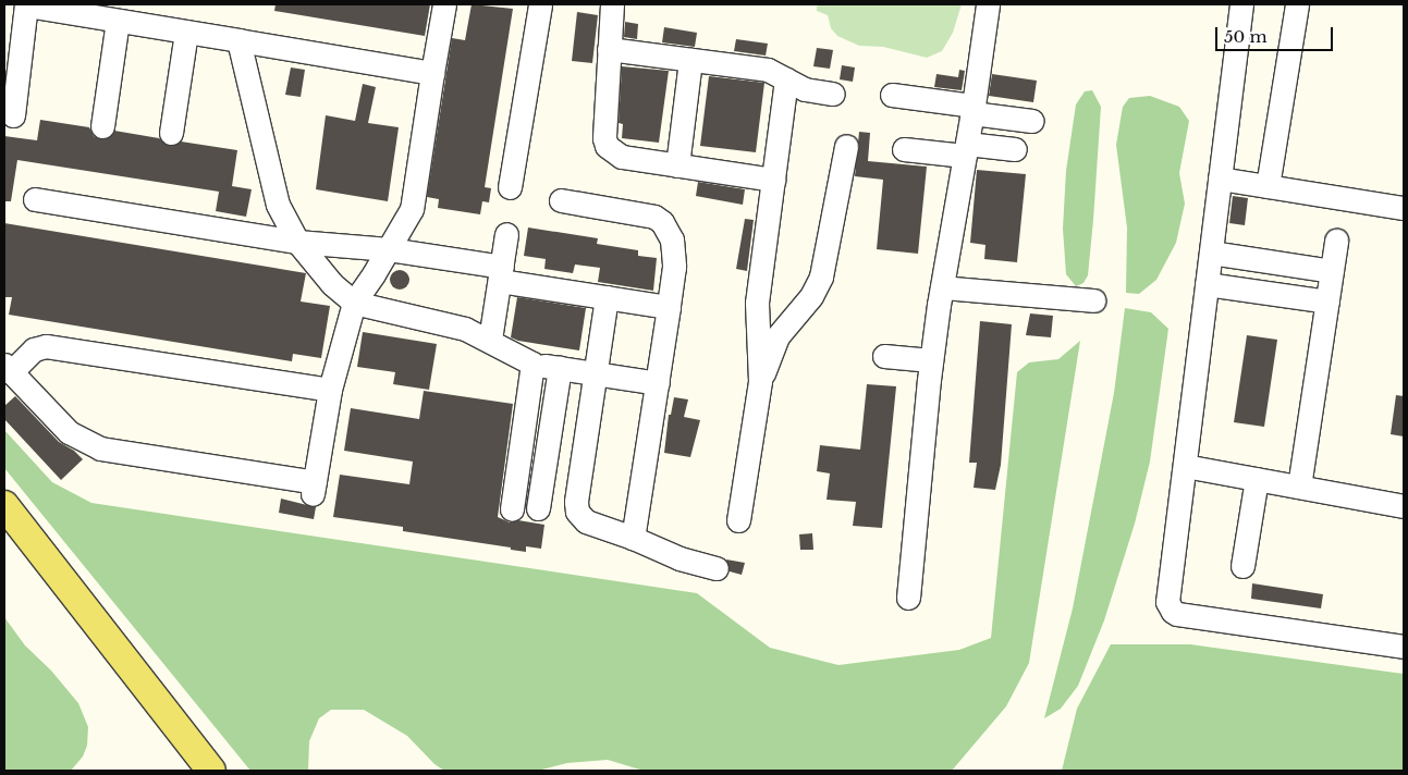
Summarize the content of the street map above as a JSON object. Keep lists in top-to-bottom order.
{
  "scale_bar": "50 m"
}
